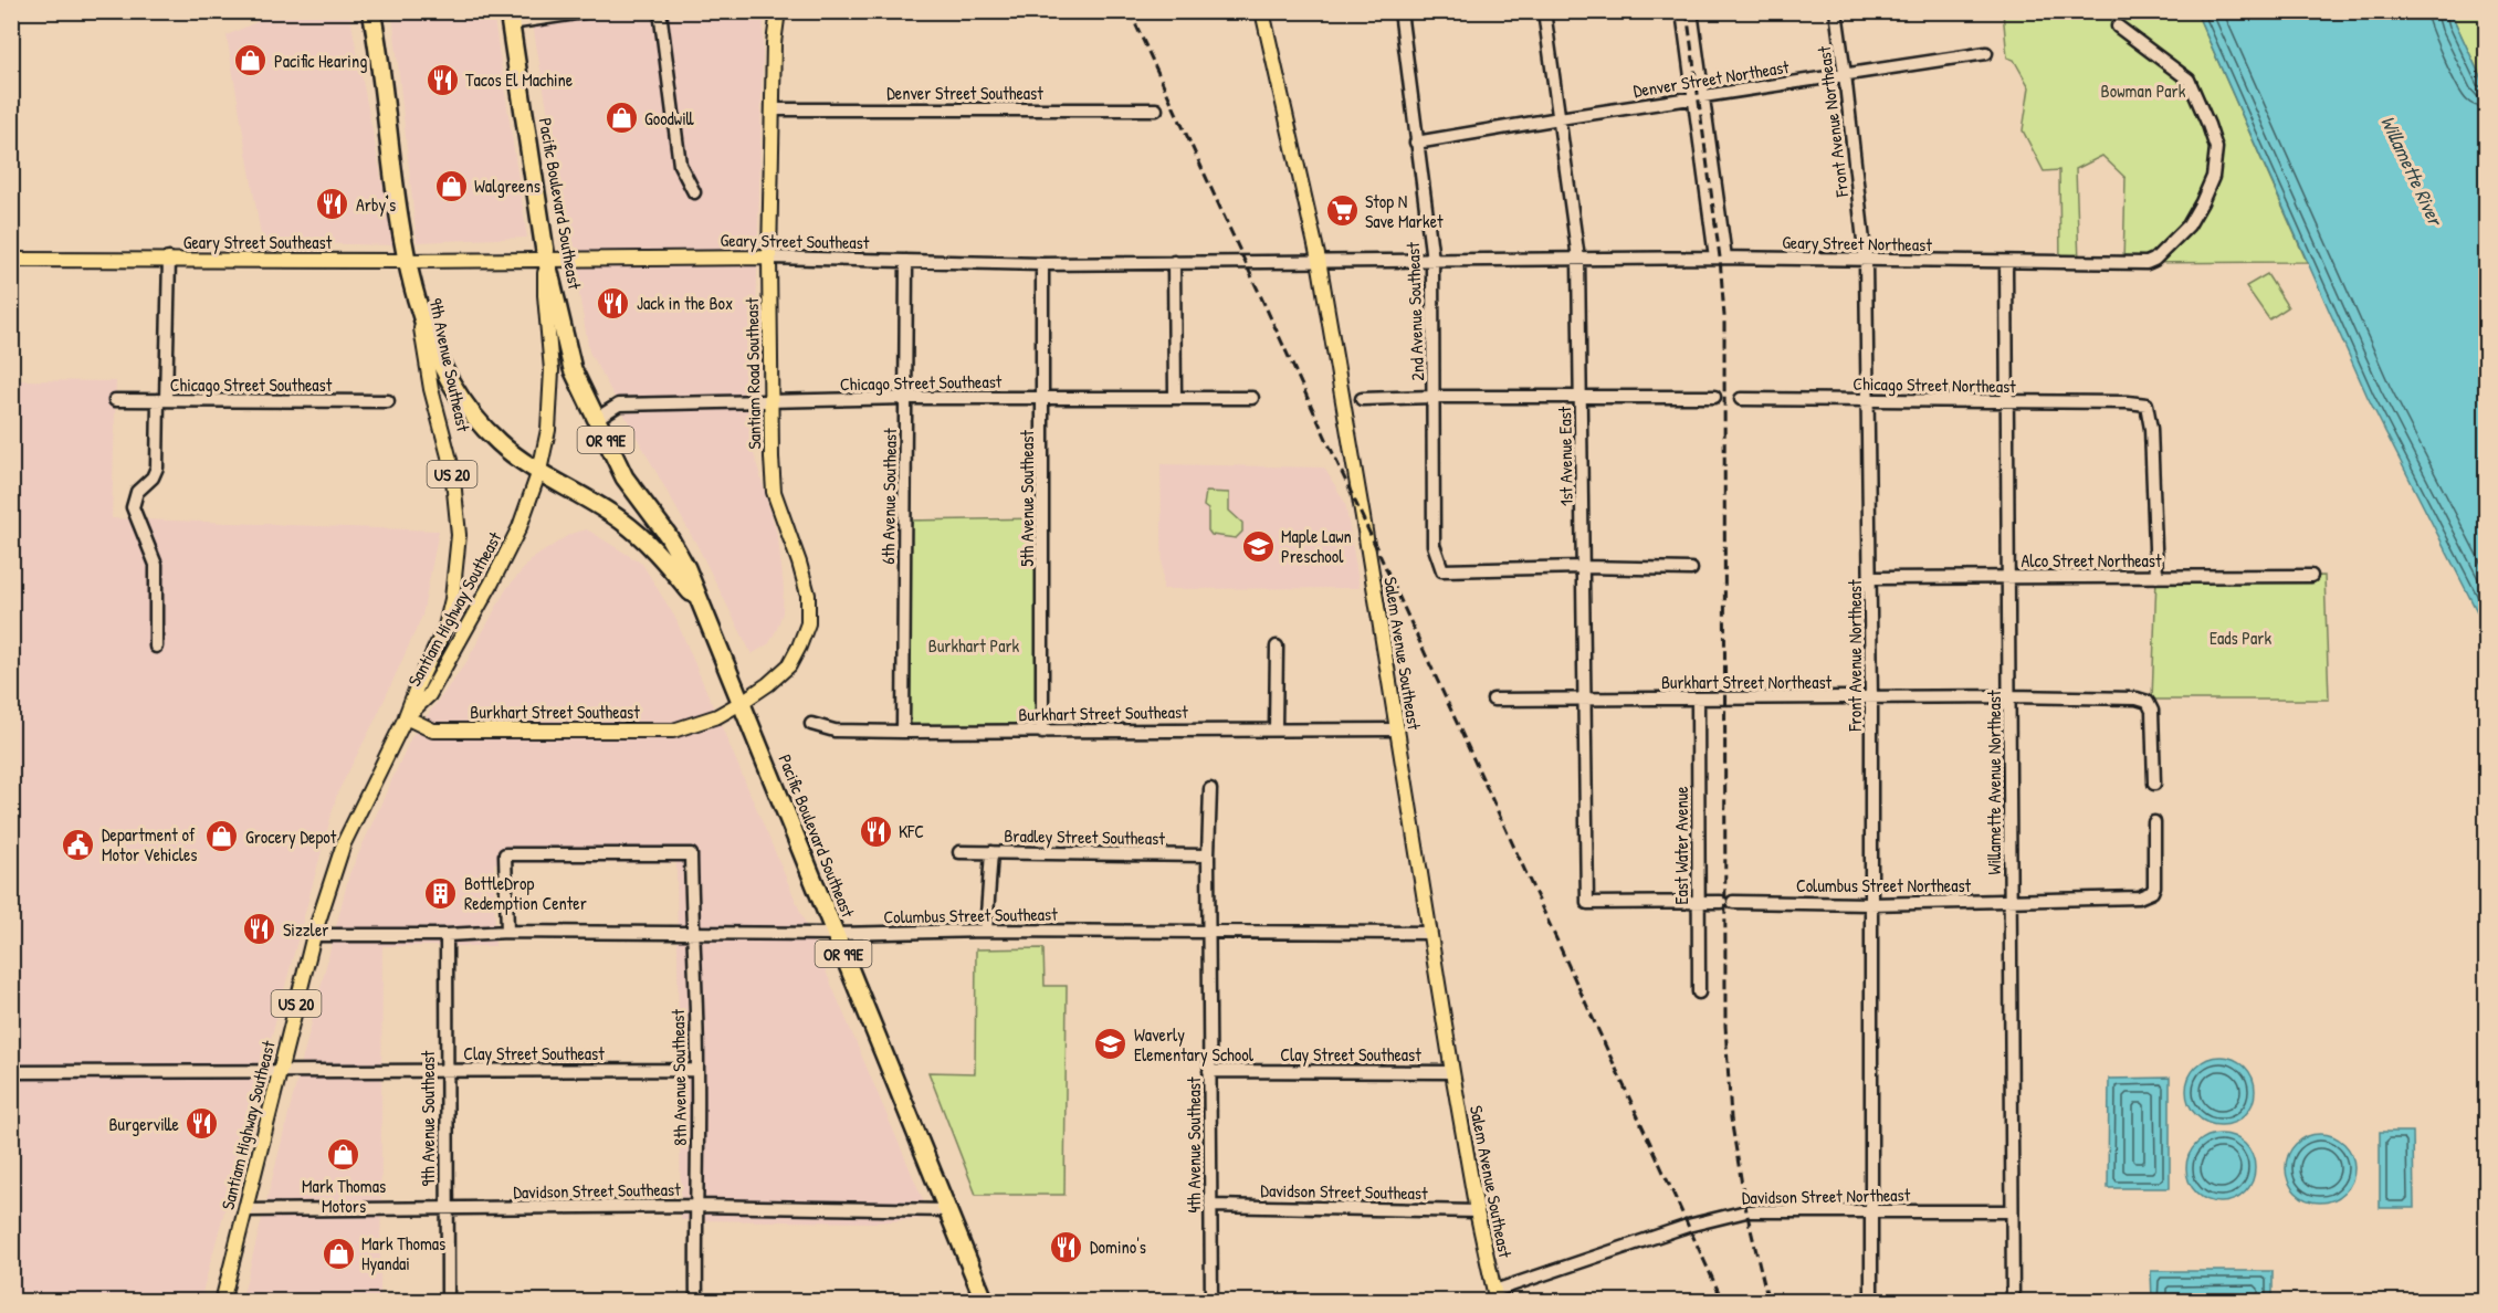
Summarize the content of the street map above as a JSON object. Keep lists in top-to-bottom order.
{
  "streets": {
    "highway": [
      "Pacific Boulevard Southeast",
      "9th Avenue Southeast",
      "OR 99E",
      "US 20"
    ],
    "main road": [
      "Geary Street Southeast",
      "Santiam Road Southeast",
      "Santiam Highway Southeast",
      "Salem Avenue Southeast",
      "Burkhart Street Southeast"
    ],
    "street": [
      "Denver Street Northeast",
      "Denver Street Southeast",
      "Front Avenue Northeast",
      "Geary Street Northeast",
      "2nd Avenue Southeast",
      "Chicago Street Southeast",
      "Chicago Street Northeast",
      "1st Avenue East",
      "6th Avenue Southeast",
      "5th Avenue Southeast",
      "Alco Street Northeast",
      "Burkhart Street Northeast",
      "Willamette Avenue Northeast",
      "Bradley Street Southeast",
      "East Water Avenue",
      "Columbus Street Northeast",
      "Columbus Street Southeast",
      "Clay Street Southeast",
      "8th Avenue Southeast",
      "4th Avenue Southeast",
      "Davidson Street Southeast",
      "Davidson Street Northeast"
    ]
  },
  "crossings": [
    ["Denver Street Northeast", "Front Avenue Northeast"],
    ["Denver Street Northeast", "1st Avenue East"],
    ["Denver Street Southeast", "Santiam Road Southeast"],
    ["Front Avenue Northeast", "Geary Street Northeast"],
    ["Front Avenue Northeast", "Chicago Street Northeast"],
    ["Front Avenue Northeast", "Alco Street Northeast"],
    ["Front Avenue Northeast", "Burkhart Street Northeast"],
    ["Front Avenue Northeast", "Columbus Street Northeast"],
    ["Front Avenue Northeast", "Davidson Street Northeast"],
    ["Pacific Boulevard Southeast", "Geary Street Southeast"],
    ["Pacific Boulevard Southeast", "9th Avenue Southeast"],
    ["Pacific Boulevard Southeast", "Santiam Road Southeast"],
    ["Pacific Boulevard Southeast", "Chicago Street Southeast"],
    ["Pacific Boulevard Southeast", "Santiam Highway Southeast"],
    ["Pacific Boulevard Southeast", "Burkhart Street Southeast"],
    ["Pacific Boulevard Southeast", "Columbus Street Southeast"],
    ["Pacific Boulevard Southeast", "Davidson Street Southeast"],
    ["Geary Street Southeast", "Geary Street Northeast"],
    ["Geary Street Southeast", "2nd Avenue Southeast"],
    ["Geary Street Southeast", "9th Avenue Southeast"],
    ["Geary Street Southeast", "Santiam Road Southeast"],
    ["Geary Street Southeast", "1st Avenue East"],
    ["Geary Street Southeast", "6th Avenue Southeast"],
    ["Geary Street Southeast", "5th Avenue Southeast"],
    ["Geary Street Southeast", "Santiam Highway Southeast"],
    ["Geary Street Southeast", "Salem Avenue Southeast"],
    ["Geary Street Northeast", "1st Avenue East"],
    ["Geary Street Northeast", "Willamette Avenue Northeast"],
    ["2nd Avenue Southeast", "1st Avenue East"],
    ["9th Avenue Southeast", "Santiam Highway Southeast"],
    ["9th Avenue Southeast", "Burkhart Street Southeast"],
    ["9th Avenue Southeast", "Columbus Street Southeast"],
    ["9th Avenue Southeast", "Clay Street Southeast"],
    ["9th Avenue Southeast", "Davidson Street Southeast"],
    ["Santiam Road Southeast", "Chicago Street Southeast"],
    ["Santiam Road Southeast", "Burkhart Street Southeast"],
    ["Chicago Street Southeast", "6th Avenue Southeast"],
    ["Chicago Street Southeast", "5th Avenue Southeast"],
    ["Chicago Street Northeast", "Alco Street Northeast"],
    ["Chicago Street Northeast", "Willamette Avenue Northeast"],
    ["1st Avenue East", "Burkhart Street Northeast"],
    ["1st Avenue East", "East Water Avenue"],
    ["6th Avenue Southeast", "Burkhart Street Southeast"],
    ["5th Avenue Southeast", "Burkhart Street Southeast"],
    ["Alco Street Northeast", "Willamette Avenue Northeast"],
    ["Santiam Highway Southeast", "Burkhart Street Southeast"],
    ["Santiam Highway Southeast", "Columbus Street Southeast"],
    ["Santiam Highway Southeast", "Clay Street Southeast"],
    ["Santiam Highway Southeast", "Davidson Street Southeast"],
    ["Salem Avenue Southeast", "Burkhart Street Southeast"],
    ["Salem Avenue Southeast", "Columbus Street Southeast"],
    ["Salem Avenue Southeast", "Clay Street Southeast"],
    ["Salem Avenue Southeast", "Davidson Street Southeast"],
    ["Salem Avenue Southeast", "Davidson Street Northeast"],
    ["Burkhart Street Northeast", "Willamette Avenue Northeast"],
    ["Burkhart Street Northeast", "East Water Avenue"],
    ["Willamette Avenue Northeast", "Columbus Street Northeast"],
    ["Willamette Avenue Northeast", "Davidson Street Northeast"],
    ["Bradley Street Southeast", "4th Avenue Southeast"],
    ["Columbus Street Southeast", "8th Avenue Southeast"],
    ["Columbus Street Southeast", "4th Avenue Southeast"],
    ["Clay Street Southeast", "8th Avenue Southeast"],
    ["Clay Street Southeast", "4th Avenue Southeast"],
    ["8th Avenue Southeast", "Davidson Street Southeast"],
    ["4th Avenue Southeast", "Davidson Street Southeast"]
  ],
  "water": ["Willamette River"],
  "parks": ["Bowman Park", "Eads Park", "Burkhart Park"],
  "places": {
    "shop": [
      "Pacific Hearing",
      "Goodwill",
      "Walgreens",
      "Grocery Depot",
      "Mark Thomas Motors",
      "Mark Thomas Hyandai"
    ],
    "restaurant": [
      "Tacos El Machine",
      "Arby's",
      "Jack in the Box",
      "KFC",
      "Sizzler",
      "Burgerville",
      "Domino's"
    ],
    "supermarket": ["Stop N Save Market"],
    "school or university": ["Maple Lawn Preschool", "Waverly Elementary School"],
    "public building": ["Department of Motor Vehicles"],
    "building": ["BottleDrop Redemption Center"]
  }
}
